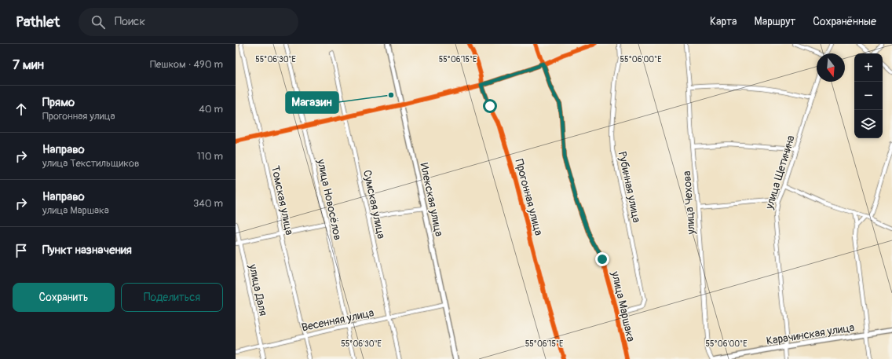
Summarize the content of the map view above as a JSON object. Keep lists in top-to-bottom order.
{
  "streets": {
    "street": [
      "улица Щетинина",
      "Рубинная улица",
      "Прогонная улица",
      "улица Новосёлов",
      "Илекская улица",
      "Томская улица",
      "улица Чехова",
      "Сумская улица",
      "улица Даля",
      "улица Маршака",
      "Весенняя улица",
      "Карачинская улица"
    ]
  },
  "crossings": [
    ["улица Щетинина", "Карачинская улица"],
    ["Рубинная улица", "улица Маршака"],
    ["улица Новосёлов", "Весенняя улица"],
    ["Илекская улица", "Весенняя улица"],
    ["Томская улица", "Весенняя улица"],
    ["улица Чехова", "Карачинская улица"],
    ["Сумская улица", "Весенняя улица"],
    ["улица Даля", "Весенняя улица"]
  ],
  "places": ["Магазин"],
  "north": "bottom",
  "page": {
    "header": "Pathlet",
    "search": "Поиск",
    "nav": ["Карта", "Маршрут", "Сохранённые"],
    "heading": ["7 мин", "Пешком · 490 m"],
    "map_buttons": ["+", "−"],
    "list": [
      ["Прямо", "Прогонная улица", "40 m"],
      ["Направо", "улица Текстильщиков", "110 m"],
      ["Направо", "улица Маршака", "340 m"],
      "Пункт назначения"
    ],
    "buttons": ["Сохранить", "Поделиться"]
  },
  "coordinates": ["55°06'30\"E", "55°06'15\"E", "55°06'00\"E"]
}
